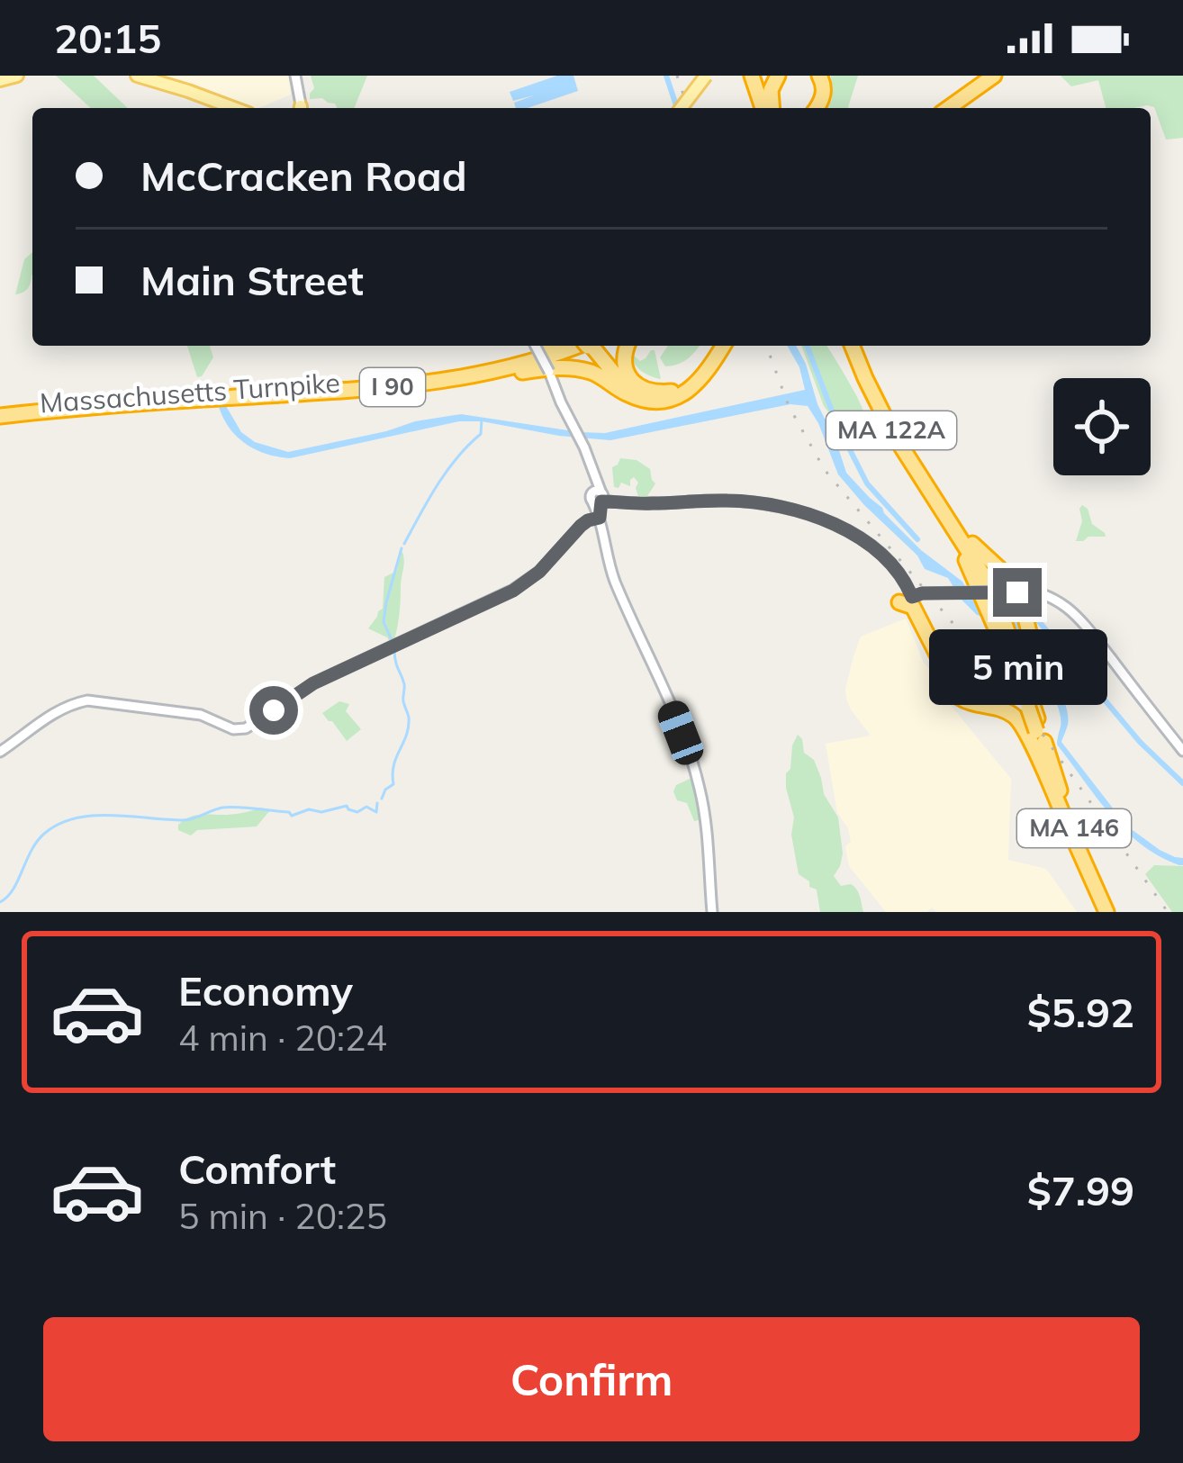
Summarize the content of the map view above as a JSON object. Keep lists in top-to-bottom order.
{
  "streets": {
    "highway": [
      "I 90",
      "Massachusetts Turnpike",
      "MA 122A",
      "MA 146"
    ]
  },
  "crossings": [
    ["MA 122A", "MA 146"]
  ],
  "page": {
    "status": "20:15",
    "banner": ["McCracken Road", "Main Street"],
    "bubble": "5 min",
    "list": [
      {
        "name": "Economy",
        "note": "4 min · 20:24",
        "value": "$5.92"
      },
      {
        "name": "Comfort",
        "note": "5 min · 20:25",
        "value": "$7.99"
      }
    ],
    "buttons": "Confirm"
  }
}
